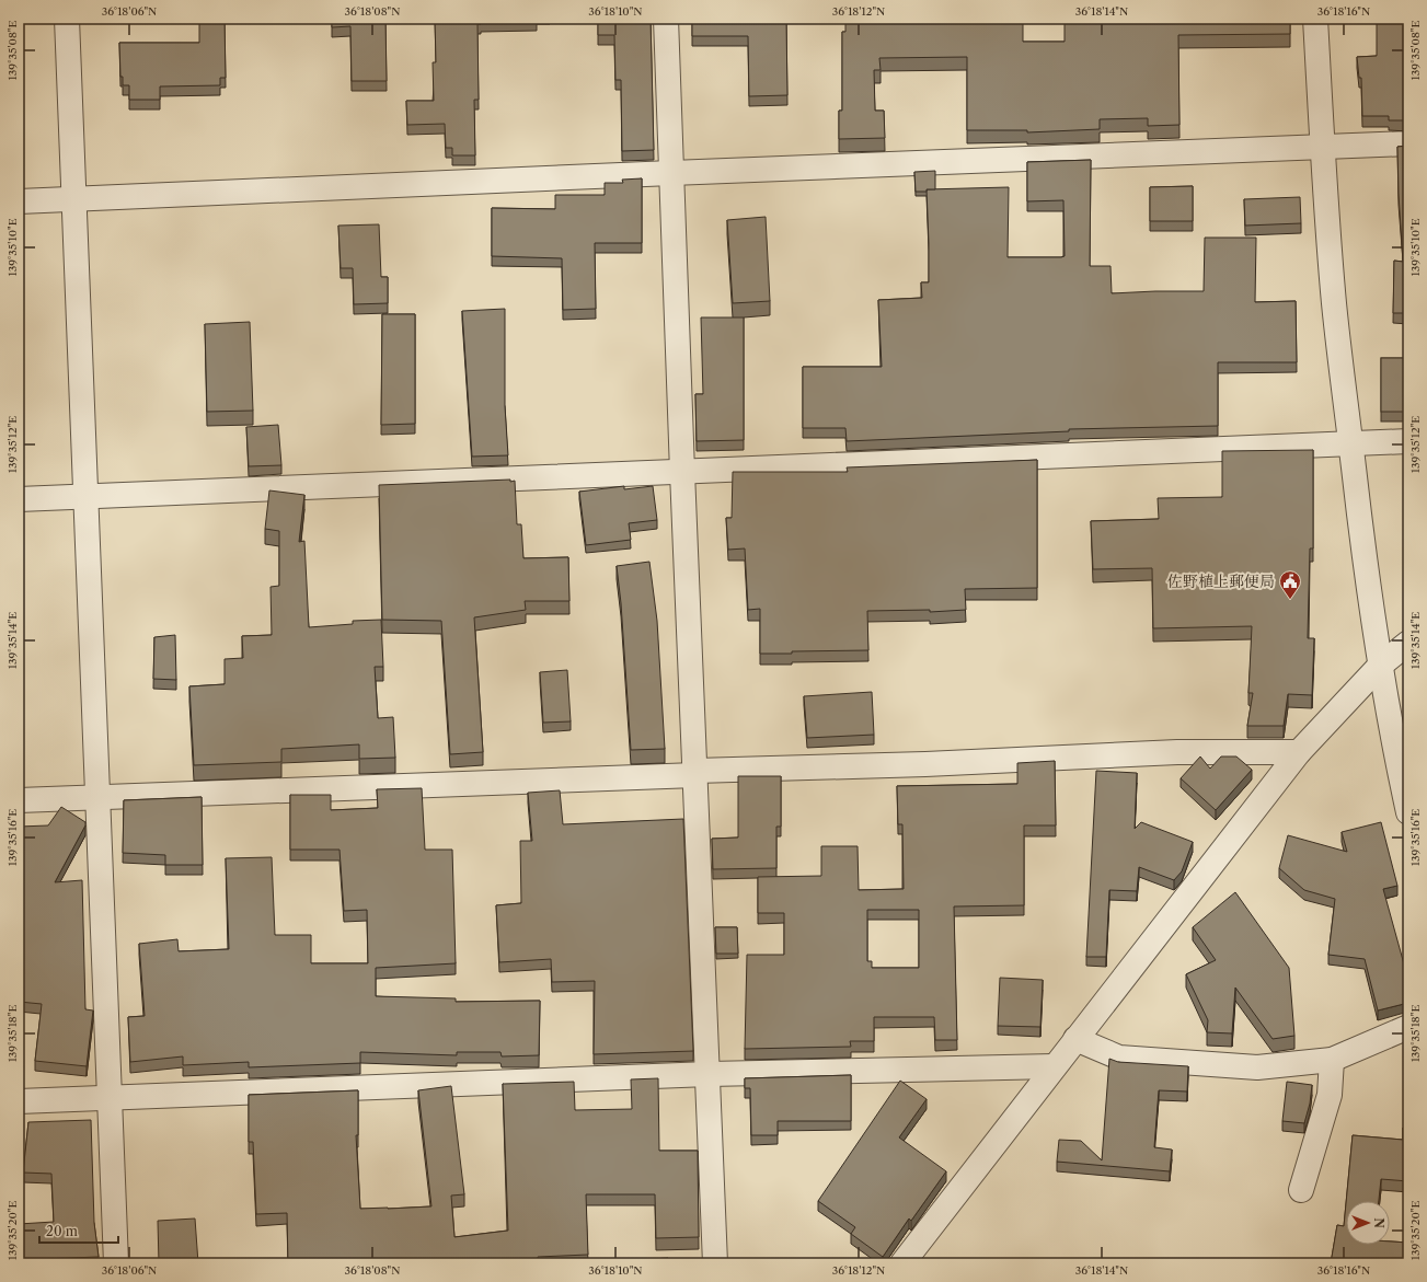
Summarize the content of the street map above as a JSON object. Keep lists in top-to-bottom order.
{
  "places": {
    "public building": ["佐野植上郵便局"]
  },
  "scale_bar": "20 m",
  "north": "right",
  "coordinates": [
    "36°18'06\"N",
    "36°18'08\"N",
    "36°18'10\"N",
    "36°18'12\"N",
    "36°18'14\"N",
    "36°18'16\"N",
    "139°35'08\"E",
    "139°35'10\"E",
    "139°35'12\"E",
    "139°35'14\"E",
    "139°35'16\"E",
    "139°35'18\"E",
    "139°35'20\"E"
  ]
}
